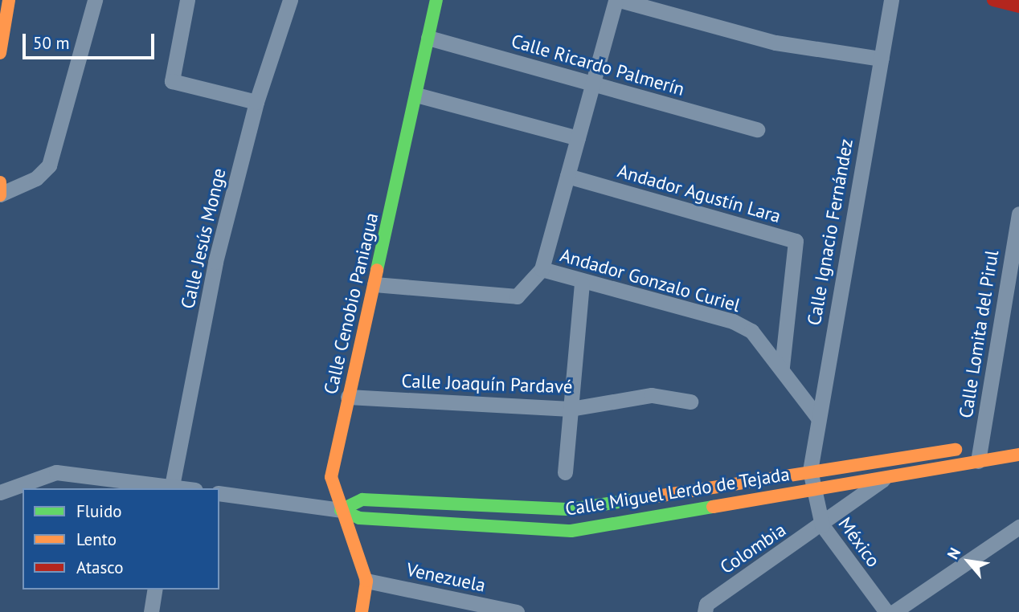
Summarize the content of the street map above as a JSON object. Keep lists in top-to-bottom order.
{
  "streets": {
    "street": [
      "Calle Ricardo Palmerín",
      "Andador Agustín Lara",
      "Calle Ignacio Fernández",
      "Calle Jesús Monge",
      "Andador Gonzalo Curiel",
      "Calle Cenobio Paniagua",
      "Calle Lomita del Pirul",
      "Calle Joaquín Pardavé",
      "Calle Miguel Lerdo de Tejada",
      "México",
      "Colombia",
      "Venezuela"
    ]
  },
  "crossings": [
    ["Calle Ricardo Palmerín", "Calle Cenobio Paniagua"],
    ["Andador Agustín Lara", "Andador Gonzalo Curiel"],
    ["Calle Ignacio Fernández", "Andador Gonzalo Curiel"],
    ["Calle Ignacio Fernández", "Calle Miguel Lerdo de Tejada"],
    ["Calle Ignacio Fernández", "México"],
    ["Andador Gonzalo Curiel", "Calle Cenobio Paniagua"],
    ["Calle Cenobio Paniagua", "Calle Joaquín Pardavé"],
    ["Calle Cenobio Paniagua", "Calle Miguel Lerdo de Tejada"],
    ["Calle Cenobio Paniagua", "Venezuela"],
    ["Calle Lomita del Pirul", "Calle Miguel Lerdo de Tejada"],
    ["Calle Miguel Lerdo de Tejada", "México"],
    ["Calle Miguel Lerdo de Tejada", "Colombia"],
    ["México", "Colombia"]
  ],
  "legend": ["Fluido", "Lento", "Atasco"],
  "scale_bar": "50 m",
  "north": "top left"
}
